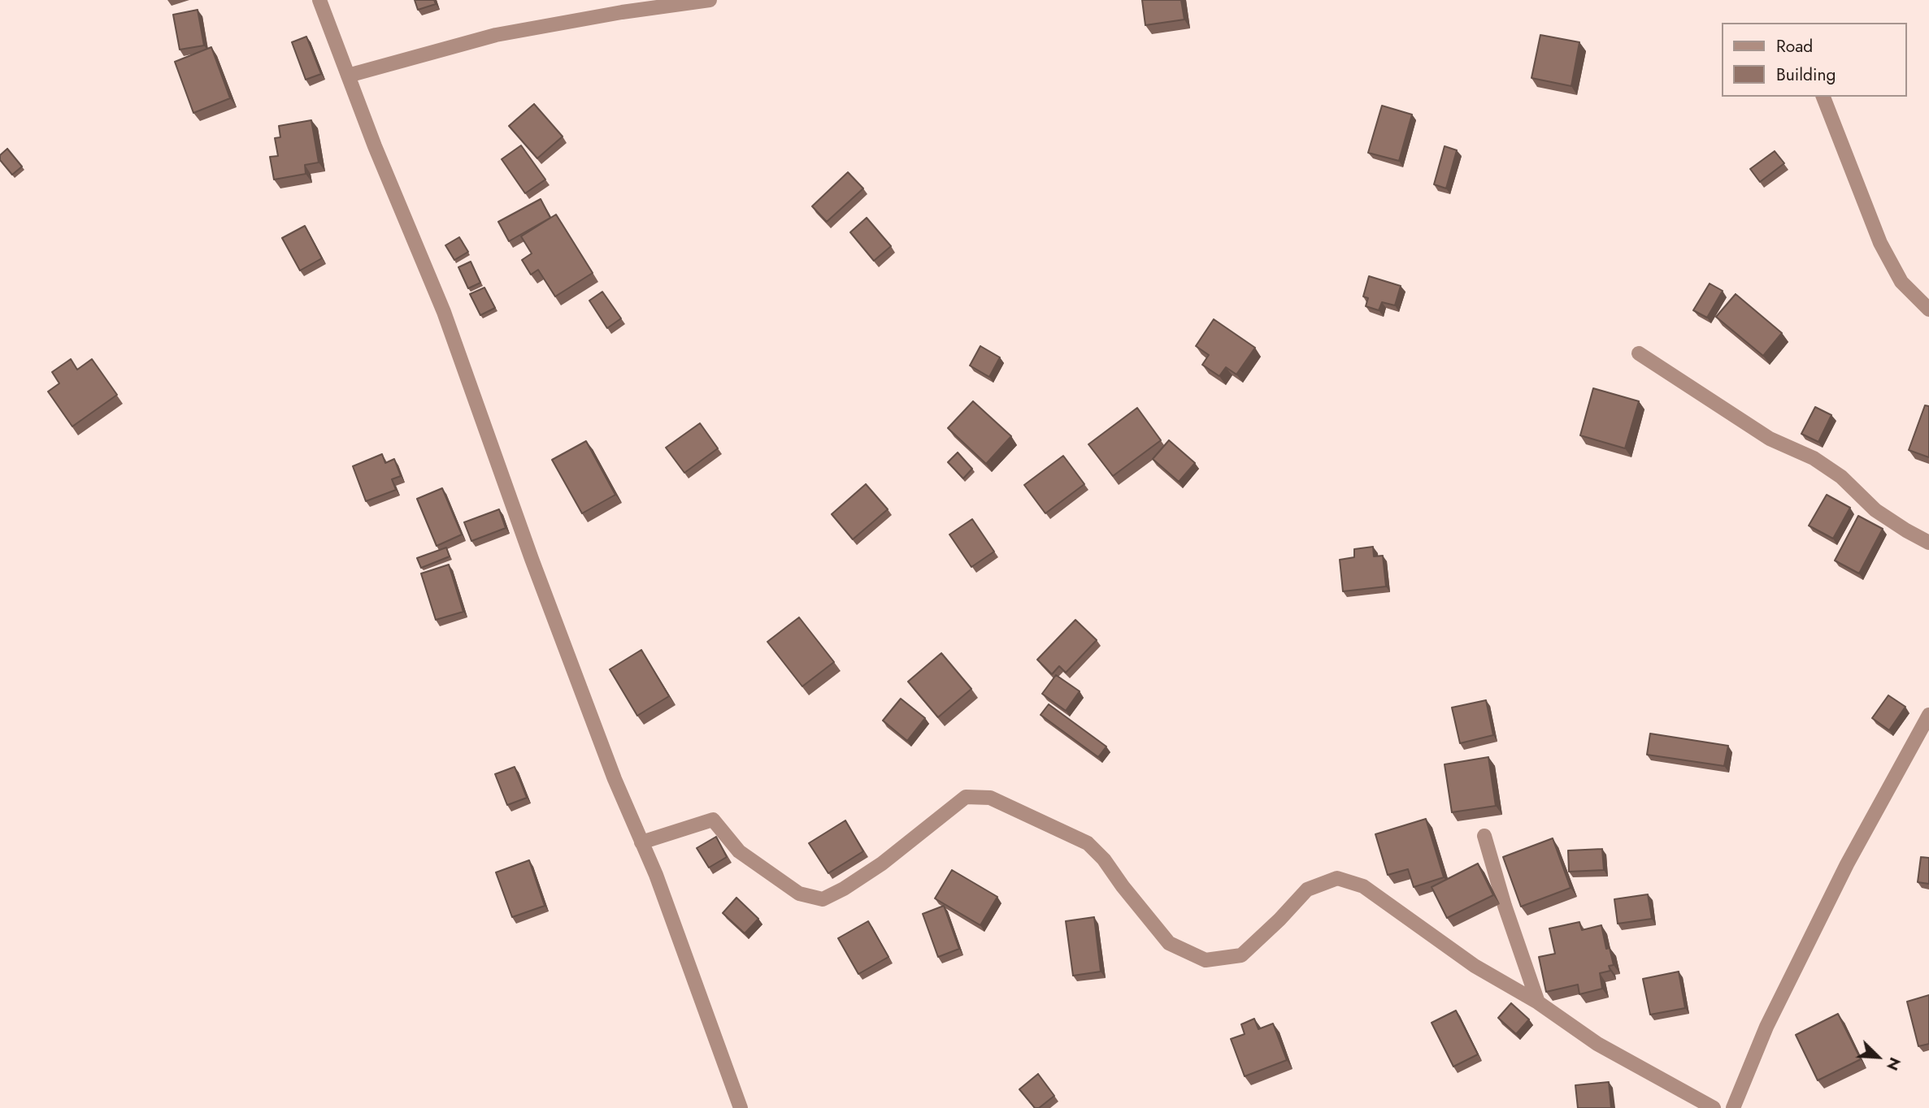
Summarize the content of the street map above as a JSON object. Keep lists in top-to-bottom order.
{
  "legend": ["Road", "Building"],
  "north": "bottom right"
}
